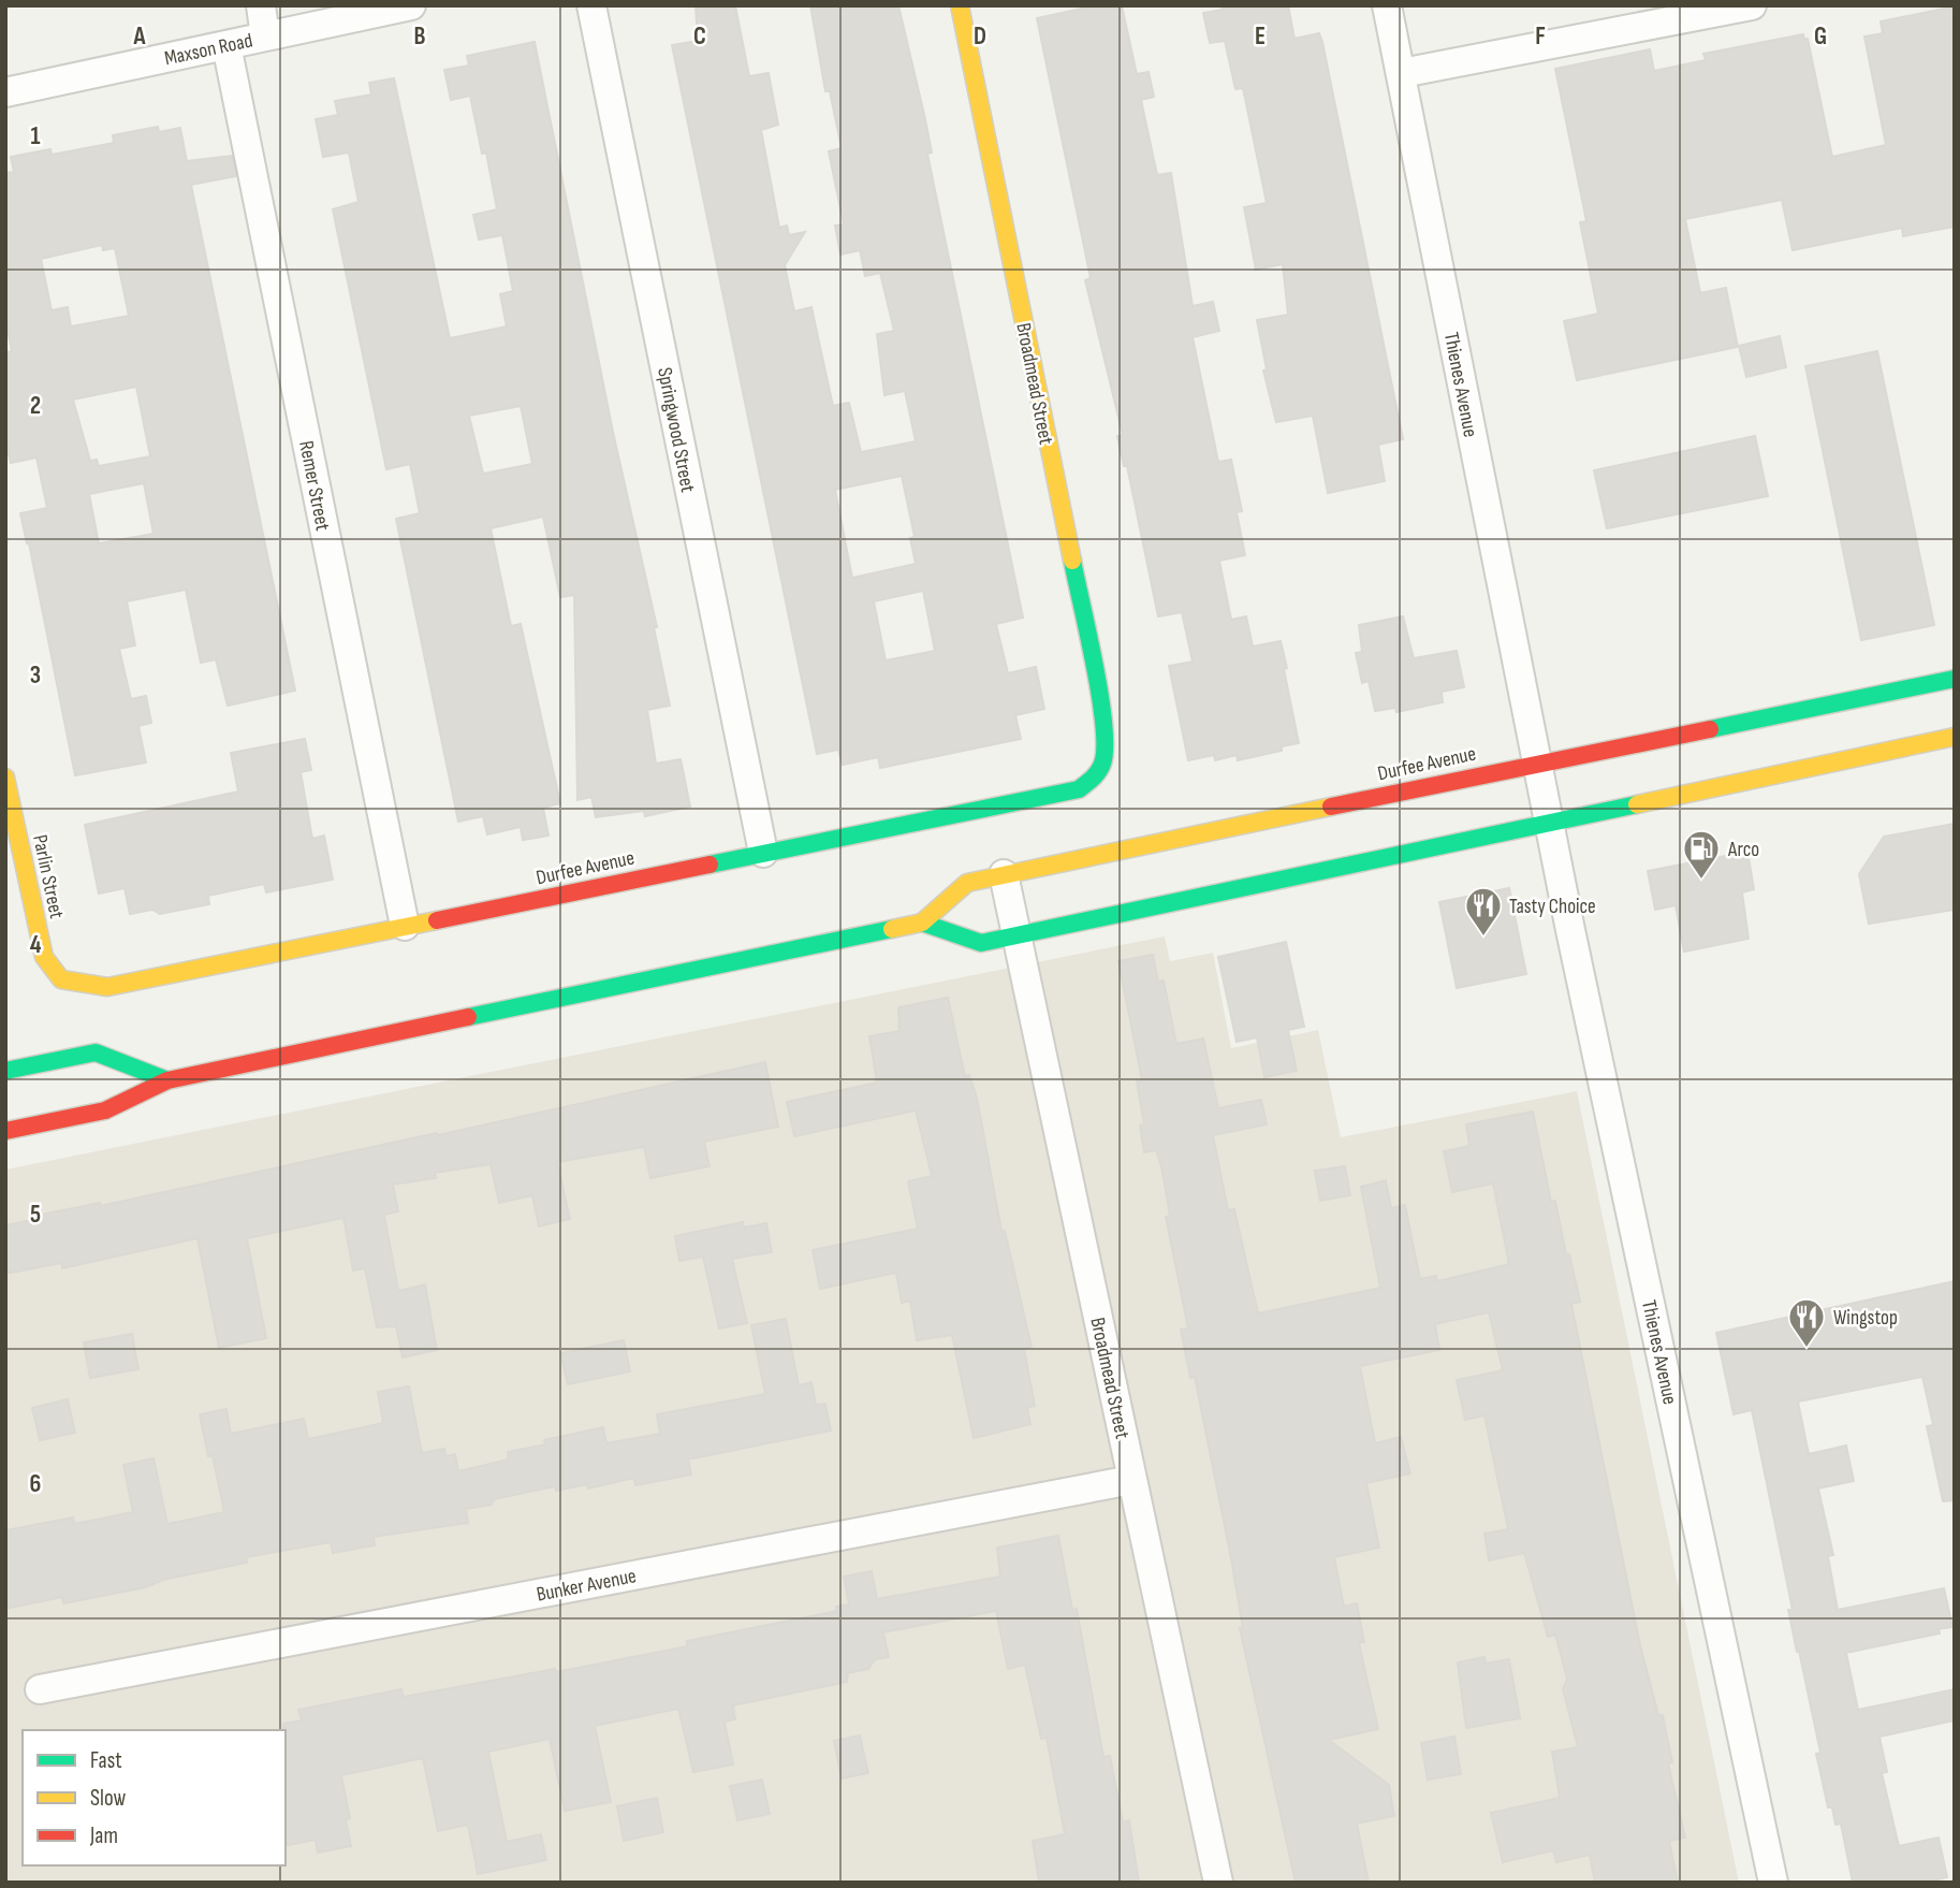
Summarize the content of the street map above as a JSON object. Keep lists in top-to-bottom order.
{
  "streets": {
    "main road": ["Broadmead Street", "Durfee Avenue", "Parlin Street"],
    "street": [
      "Maxson Road",
      "Thienes Avenue",
      "Springwood Street",
      "Remer Street",
      "Bunker Avenue"
    ]
  },
  "crossings": [
    ["Maxson Road", "Remer Street"],
    ["Broadmead Street", "Durfee Avenue"],
    ["Broadmead Street", "Bunker Avenue"],
    ["Thienes Avenue", "Durfee Avenue"],
    ["Springwood Street", "Durfee Avenue"],
    ["Remer Street", "Durfee Avenue"],
    ["Durfee Avenue", "Parlin Street"]
  ],
  "places": {
    "fuel station": ["Arco"],
    "restaurant": ["Tasty Choice", "Wingstop"]
  },
  "legend": ["Fast", "Slow", "Jam"],
  "grid": {
    "columns": [
      "A",
      "B",
      "C",
      "D",
      "E",
      "F",
      "G"
    ],
    "rows": [
      "1",
      "2",
      "3",
      "4",
      "5",
      "6"
    ]
  }
}
